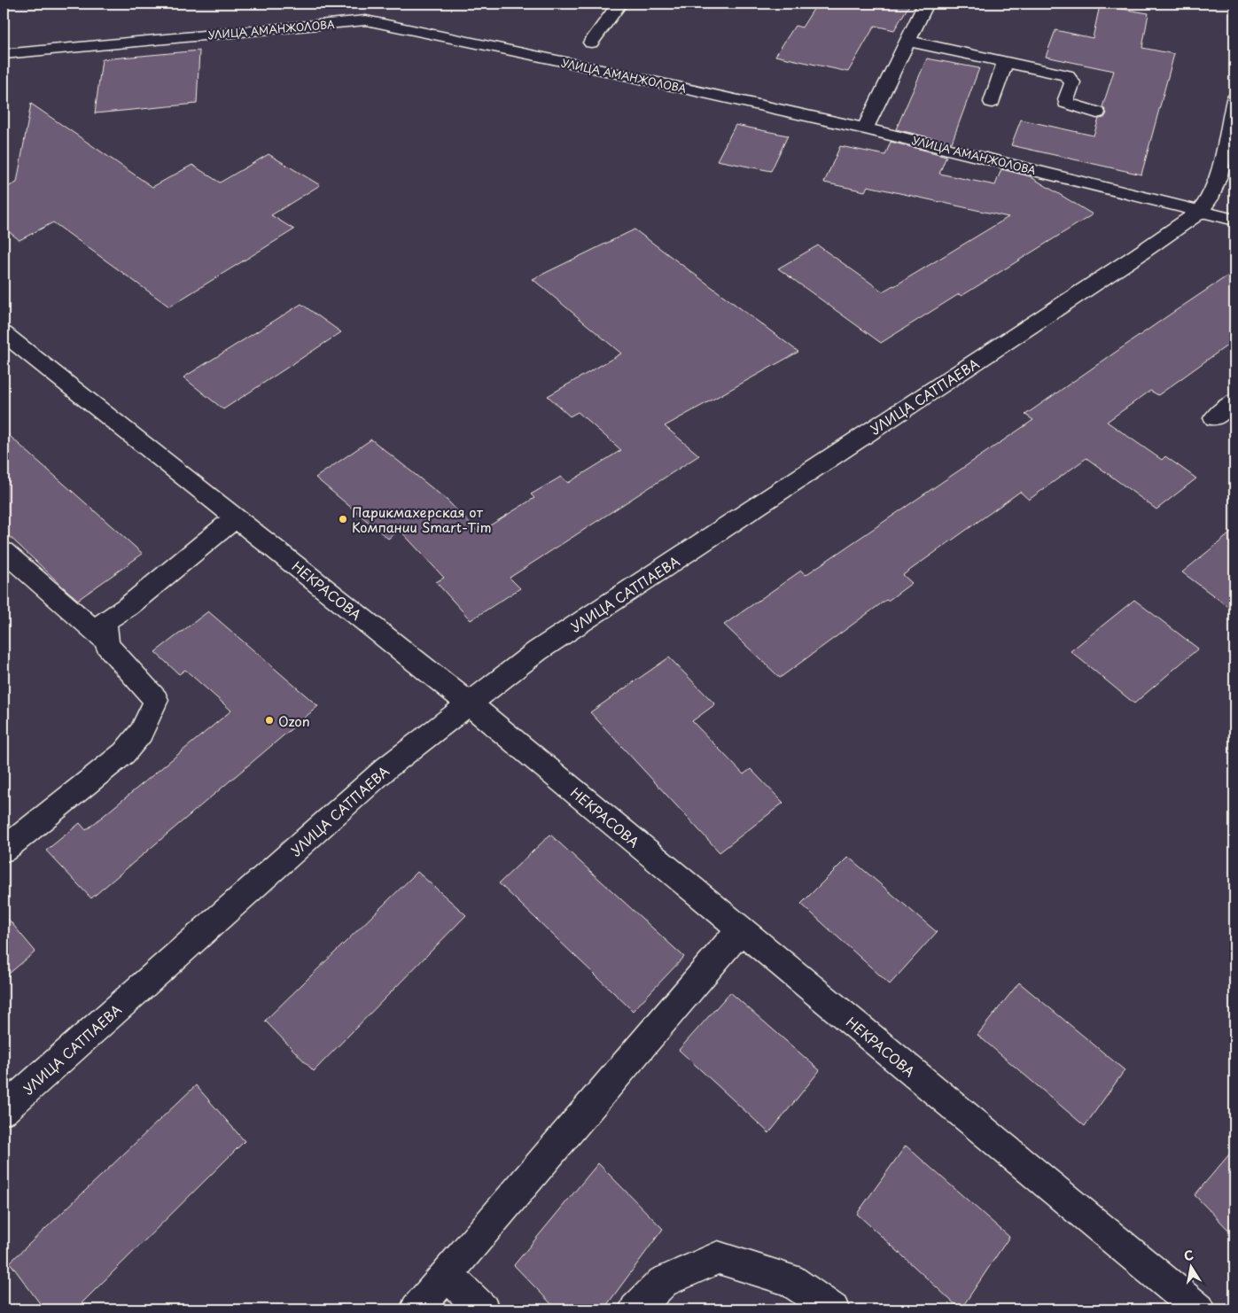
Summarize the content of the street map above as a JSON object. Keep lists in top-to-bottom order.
{
  "streets": {
    "street": ["УЛИЦА АМАНЖОЛОВА", "УЛИЦА САТПАЕВА", "НЕКРАСОВА"]
  },
  "crossings": [
    ["УЛИЦА АМАНЖОЛОВА", "УЛИЦА САТПАЕВА"],
    ["УЛИЦА САТПАЕВА", "НЕКРАСОВА"]
  ],
  "places": ["Парикмахерская от Компании Smart-Tim", "Ozon"],
  "north": "top"
}
